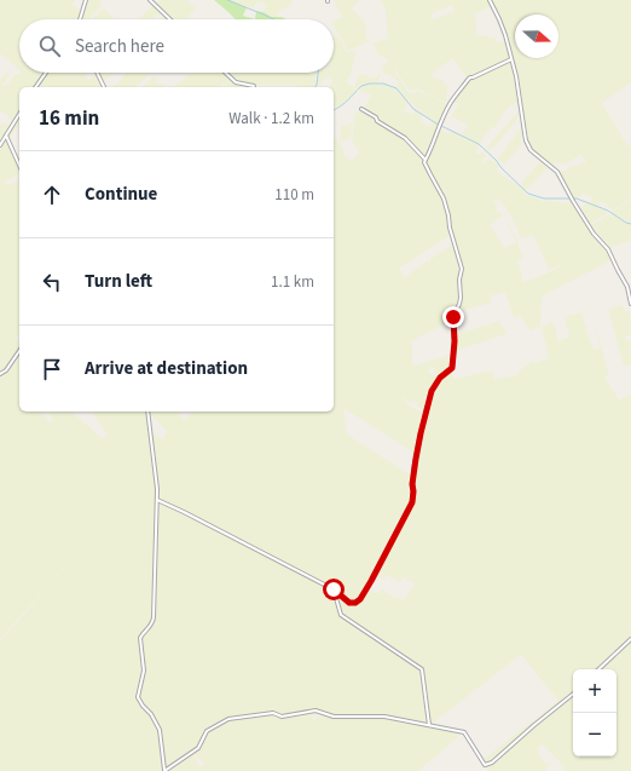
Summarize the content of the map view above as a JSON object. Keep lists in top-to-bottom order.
{
  "north": "right",
  "page": {
    "search": "Search here",
    "heading": ["16 min", "Walk · 1.2 km"],
    "list": [
      ["Continue", "110 m"],
      ["Turn left", "1.1 km"],
      "Arrive at destination"
    ],
    "map_buttons": ["+", "−"]
  }
}
